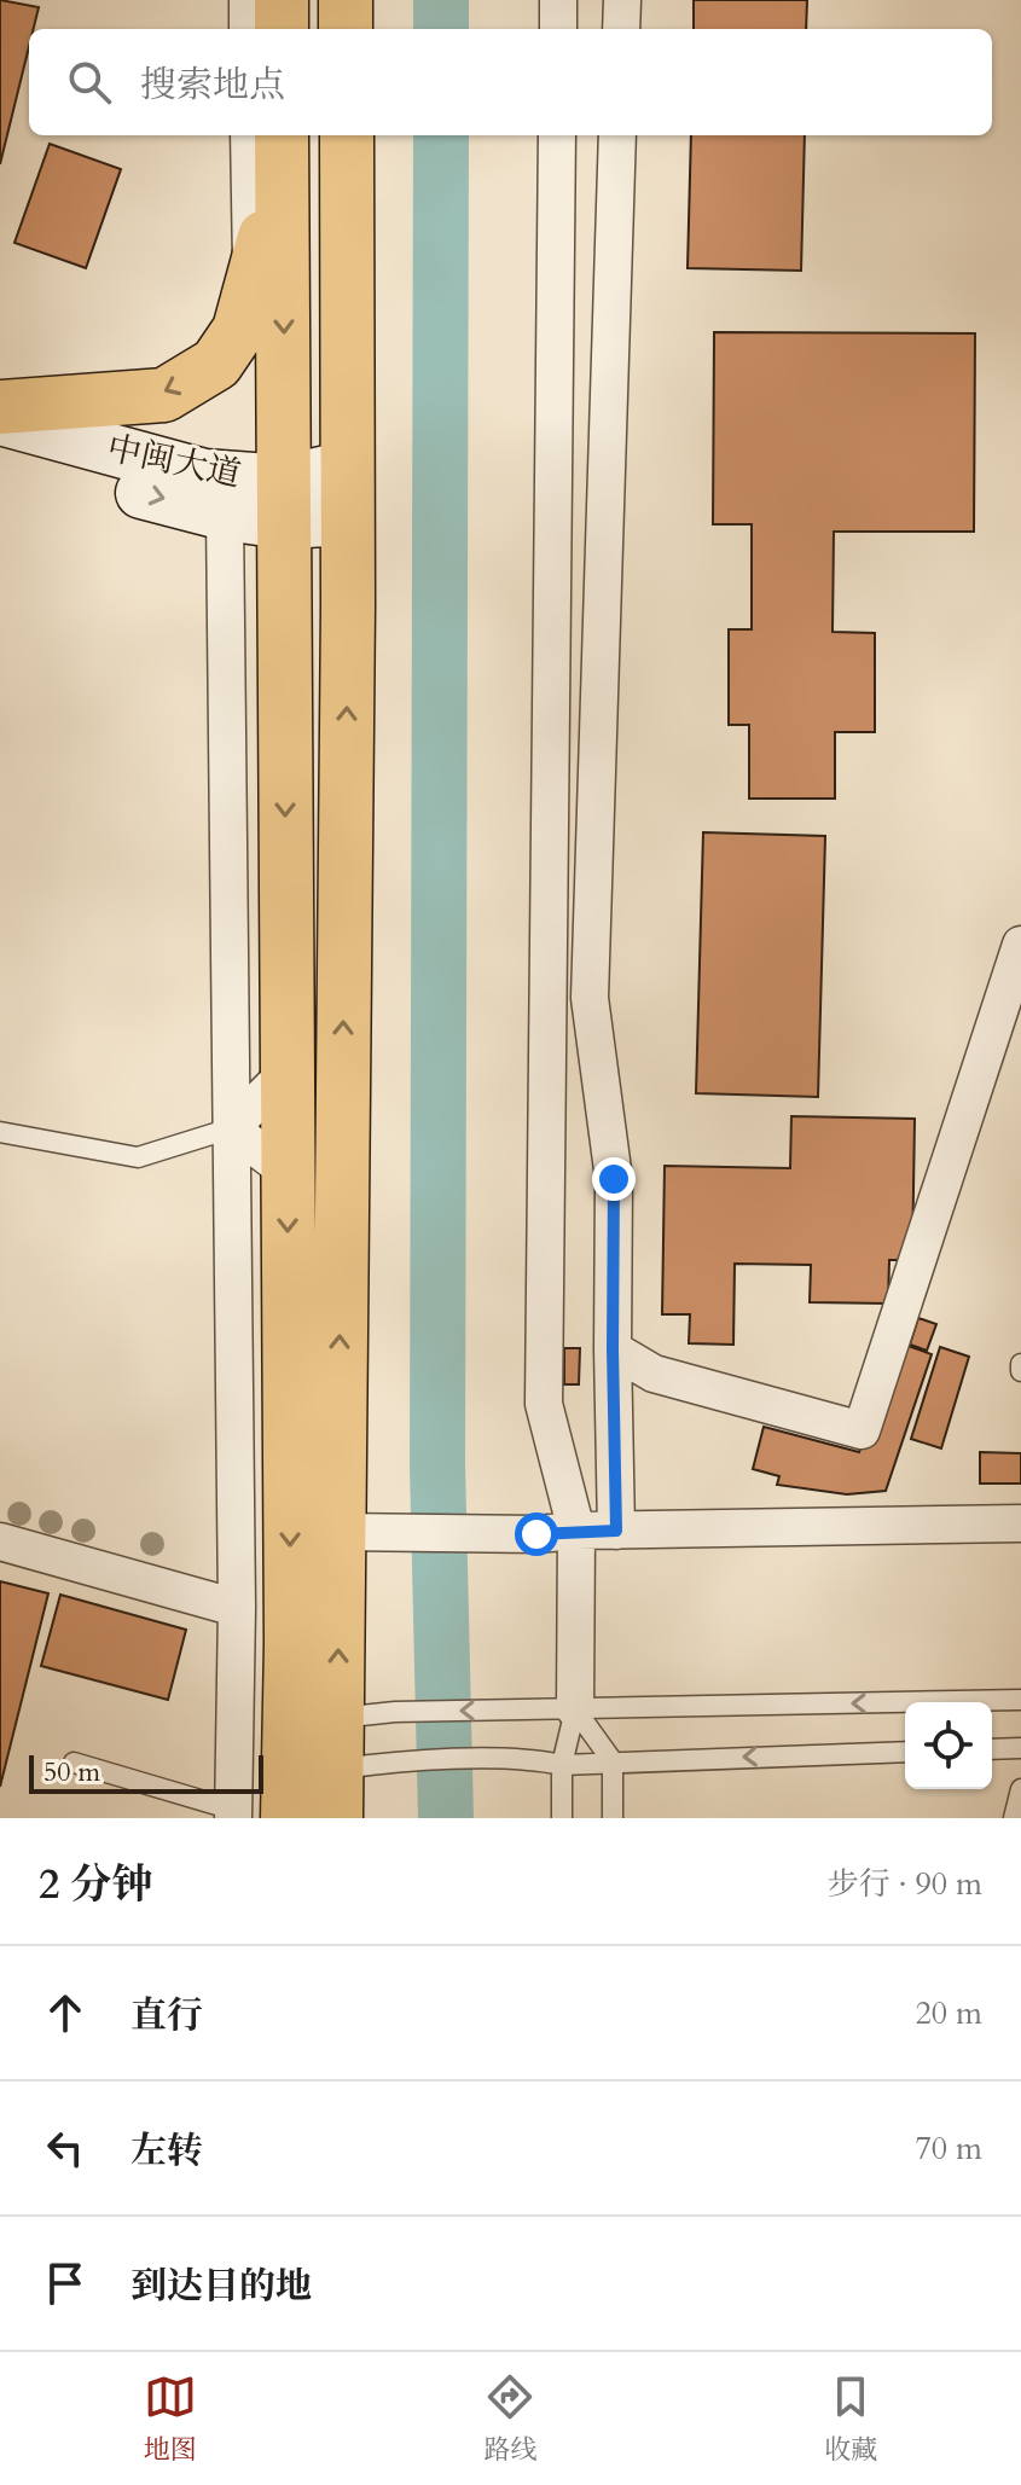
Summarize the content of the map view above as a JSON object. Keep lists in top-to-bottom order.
{
  "streets": {
    "main road": ["中闽大道"]
  },
  "scale_bar": "50 m",
  "page": {
    "search": "搜索地点",
    "scale": "50 m",
    "heading": ["2 分钟", "步行 · 90 m"],
    "list": [
      ["直行", "20 m"],
      ["左转", "70 m"],
      "到达目的地"
    ],
    "nav": ["地图", "路线", "收藏"]
  }
}
